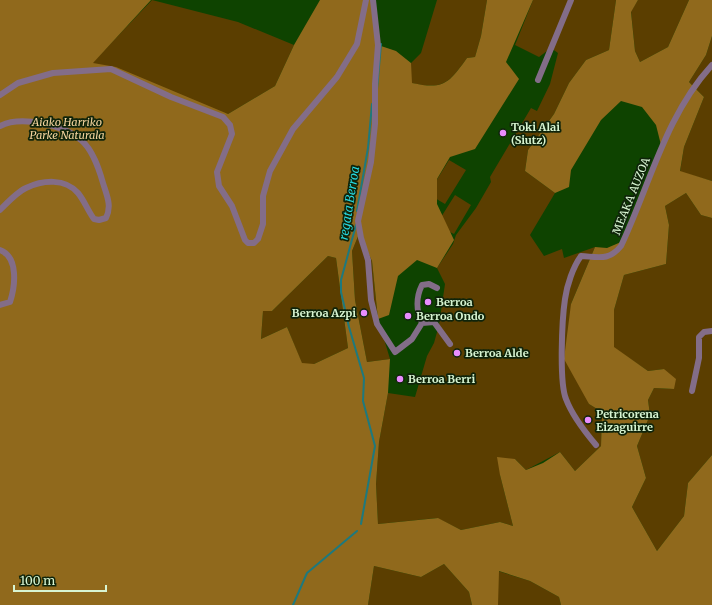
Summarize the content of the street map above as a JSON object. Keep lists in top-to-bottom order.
{
  "streets": {
    "street": ["MEAKA AUZOA"]
  },
  "water": ["regata Berroa"],
  "parks": ["Aiako Harriko Parke Naturala"],
  "places": [
    "Toki Alai (Siutz)",
    "Berroa",
    "Berroa Azpi",
    "Berroa Ondo",
    "Berroa Alde",
    "Berroa Berri",
    "Petricorena Eizaguirre"
  ],
  "scale_bar": "100 m"
}
